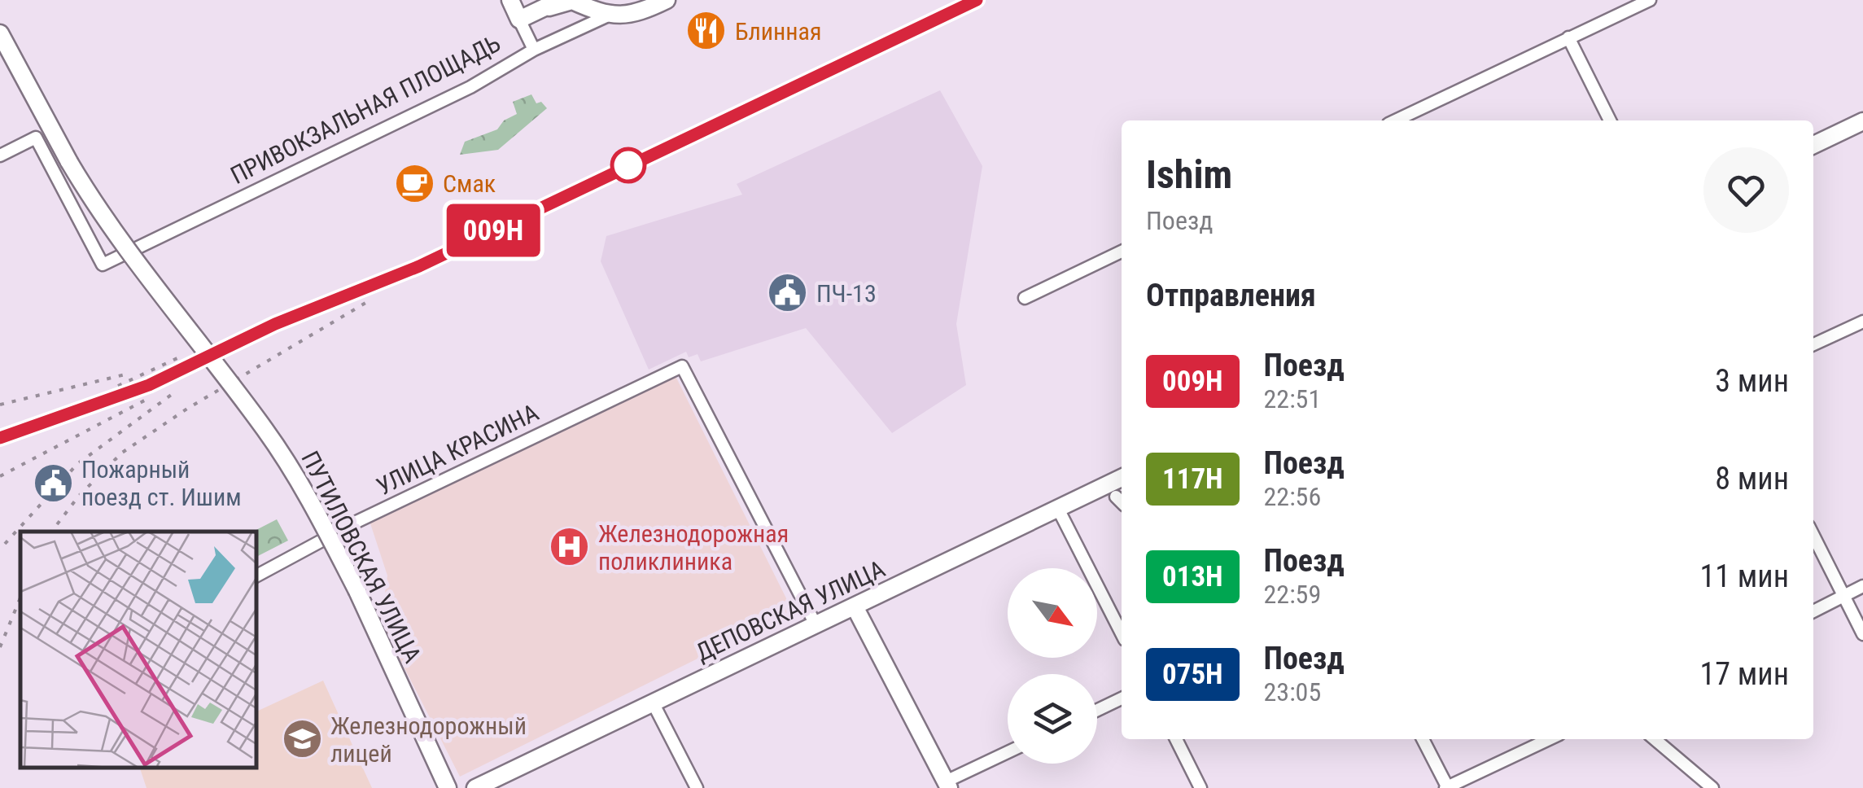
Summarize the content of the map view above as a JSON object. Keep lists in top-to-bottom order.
{
  "streets": {
    "main road": ["ПРИВОКЗАЛЬНАЯ ПЛОЩАДЬ", "ПУТИЛОВСКАЯ УЛИЦА", "ДЕПОВСКАЯ УЛИЦА"],
    "street": ["УЛИЦА КРАСИНА"]
  },
  "crossings": [
    ["УЛИЦА КРАСИНА", "ДЕПОВСКАЯ УЛИЦА"]
  ],
  "places": {
    "restaurant": ["Блинная"],
    "cafe": ["Смак"],
    "public building": ["ПЧ-13", "Пожарный поезд ст. Ишим"],
    "hospital": ["Железнодорожная поликлиника"],
    "school or university": ["Железнодорожный лицей"]
  },
  "north": "bottom right",
  "page": {
    "on_map": "009Н",
    "heading": [
      ["Ishim", "Поезд"],
      "Отправления"
    ],
    "list": [
      {
        "mark": "009Н",
        "name": "Поезд",
        "note": "22:51",
        "value": "3 мин"
      },
      {
        "mark": "117Н",
        "name": "Поезд",
        "note": "22:56",
        "value": "8 мин"
      },
      {
        "mark": "013Н",
        "name": "Поезд",
        "note": "22:59",
        "value": "11 мин"
      },
      {
        "mark": "075Н",
        "name": "Поезд",
        "note": "23:05",
        "value": "17 мин"
      }
    ]
  }
}
